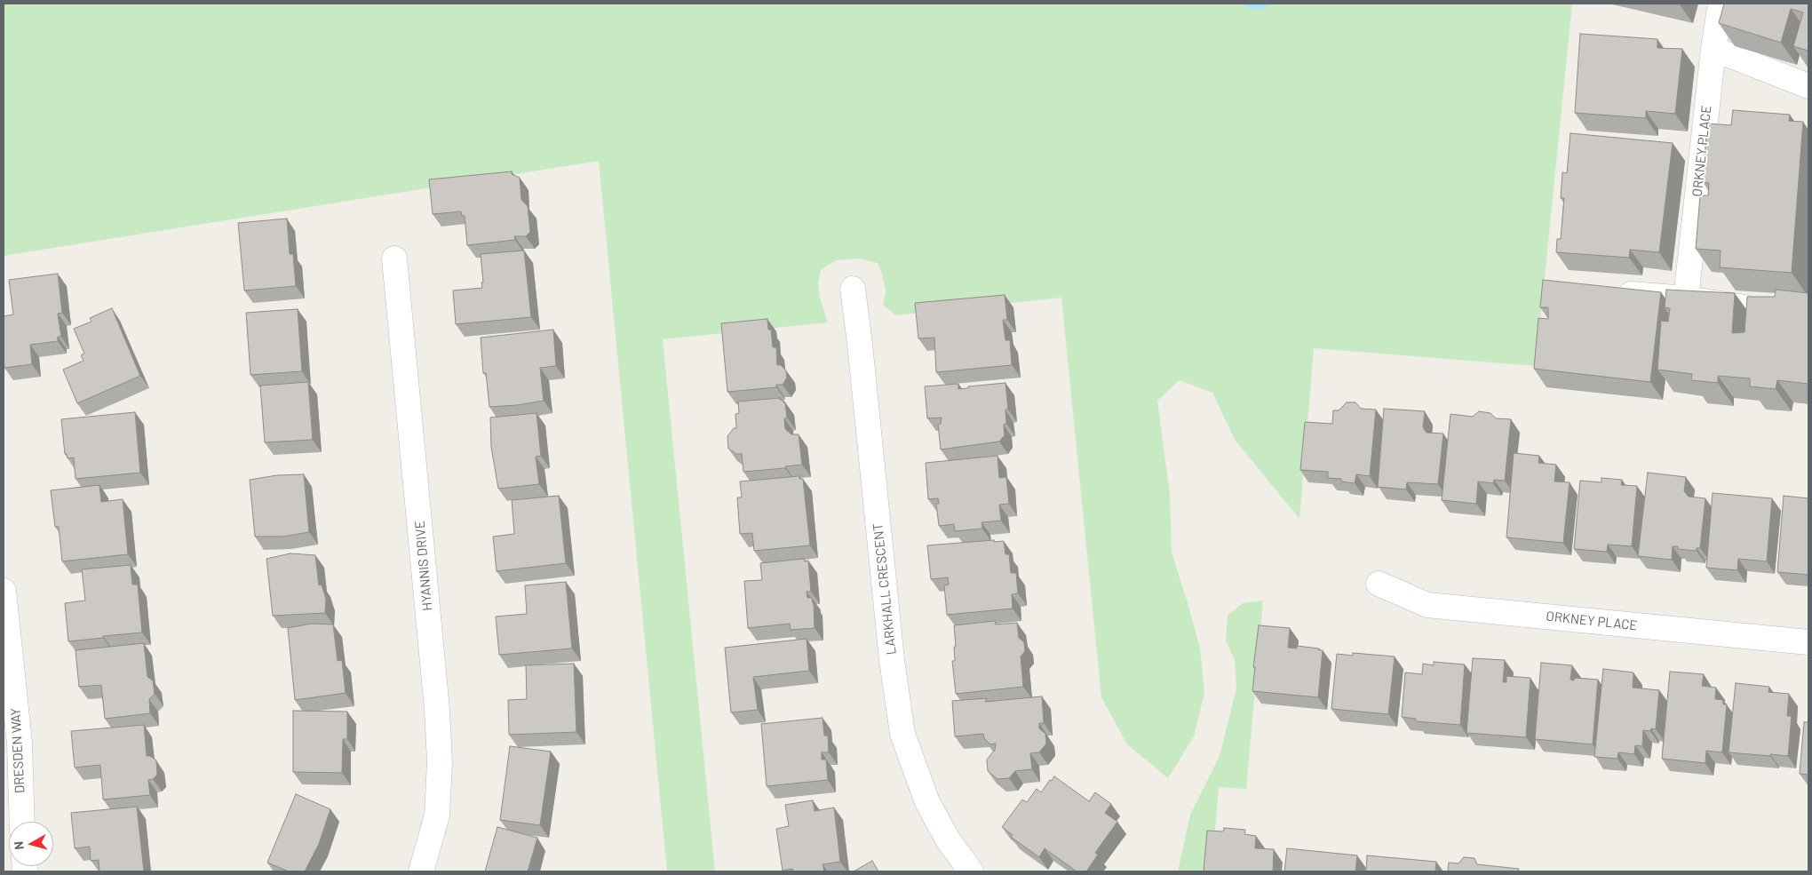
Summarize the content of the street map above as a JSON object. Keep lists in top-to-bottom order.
{
  "streets": {
    "street": [
      "ORKNEY PLACE",
      "HYANNIS DRIVE",
      "LARKHALL CRESCENT",
      "DRESDEN WAY"
    ]
  },
  "north": "left"
}
